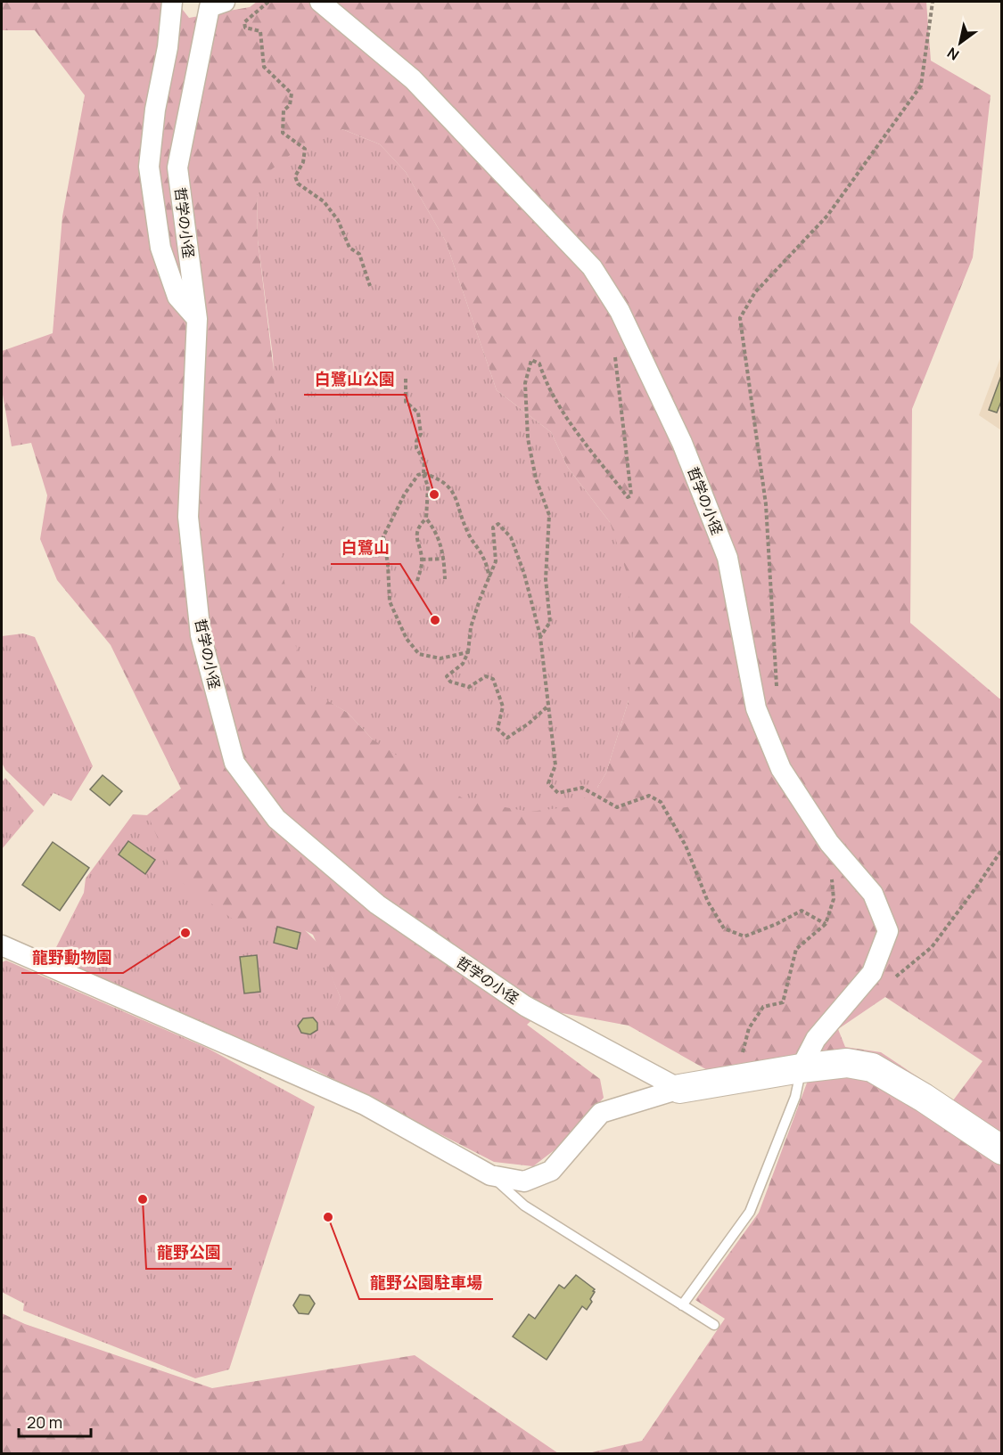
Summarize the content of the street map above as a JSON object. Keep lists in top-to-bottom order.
{
  "streets": {
    "street": ["哲学の小径"]
  },
  "places": [
    "白鷺山公園",
    "白鷺山",
    "龍野動物園",
    "龍野公園",
    "龍野公園駐車場"
  ],
  "scale_bar": "20 m",
  "north": "bottom left"
}
